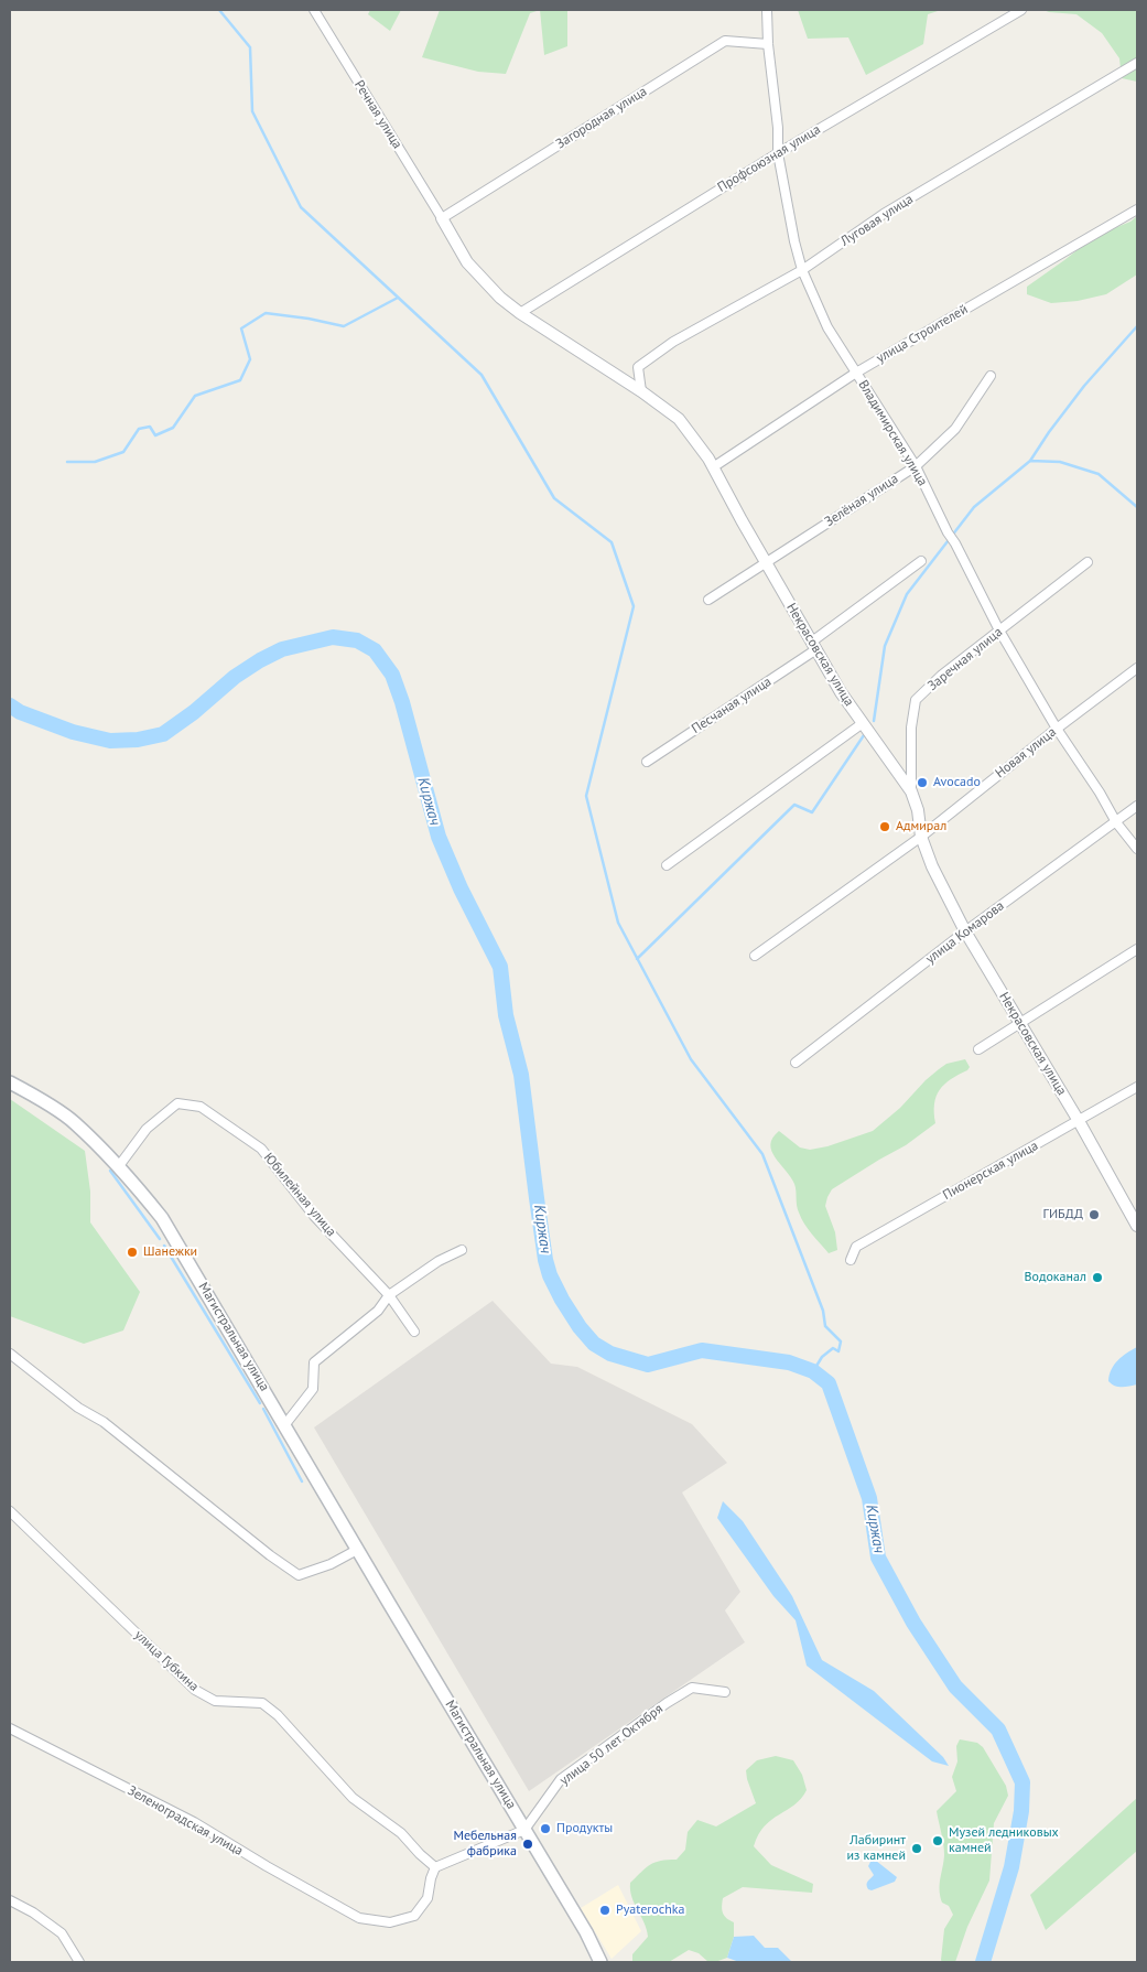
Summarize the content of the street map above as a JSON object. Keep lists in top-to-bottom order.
{
  "streets": {
    "main road": ["Магистральная улица"],
    "street": [
      "Речная улица",
      "Загородная улица",
      "Профсоюзная улица",
      "Луговая улица",
      "улица Строителей",
      "Владимирская улица",
      "Зелёная улица",
      "Некрасовская улица",
      "Заречная улица",
      "Песчаная улица",
      "Новая улица",
      "улица Комарова",
      "Пионерская улица",
      "Юбилейная улица",
      "улица Губкина",
      "улица 50 лет Октября",
      "Зеленоградская улица"
    ]
  },
  "crossings": [
    ["Речная улица", "Загородная улица"],
    ["Речная улица", "Некрасовская улица"],
    ["Загородная улица", "Владимирская улица"],
    ["Загородная улица", "Некрасовская улица"],
    ["Профсоюзная улица", "Владимирская улица"],
    ["Профсоюзная улица", "Некрасовская улица"],
    ["Луговая улица", "Владимирская улица"],
    ["Луговая улица", "Некрасовская улица"],
    ["улица Строителей", "Владимирская улица"],
    ["улица Строителей", "Некрасовская улица"],
    ["Владимирская улица", "Зелёная улица"],
    ["Владимирская улица", "Заречная улица"],
    ["Владимирская улица", "Новая улица"],
    ["Владимирская улица", "улица Комарова"],
    ["Зелёная улица", "Некрасовская улица"],
    ["Некрасовская улица", "Заречная улица"],
    ["Некрасовская улица", "Песчаная улица"],
    ["Некрасовская улица", "Новая улица"],
    ["Некрасовская улица", "улица Комарова"],
    ["Некрасовская улица", "Пионерская улица"],
    ["Юбилейная улица", "Магистральная улица"],
    ["Магистральная улица", "улица 50 лет Октября"],
    ["улица Губкина", "Зеленоградская улица"]
  ],
  "water": ["Киржач"],
  "places": [
    "Avocado",
    "Адмирал",
    "ГИБДД",
    "Шанежки",
    "Водоканал",
    "Продукты",
    "Музей ледниковых камней",
    "Мебельная фабрика",
    "Лабиринт из камней",
    "Pyaterochka"
  ]
}
